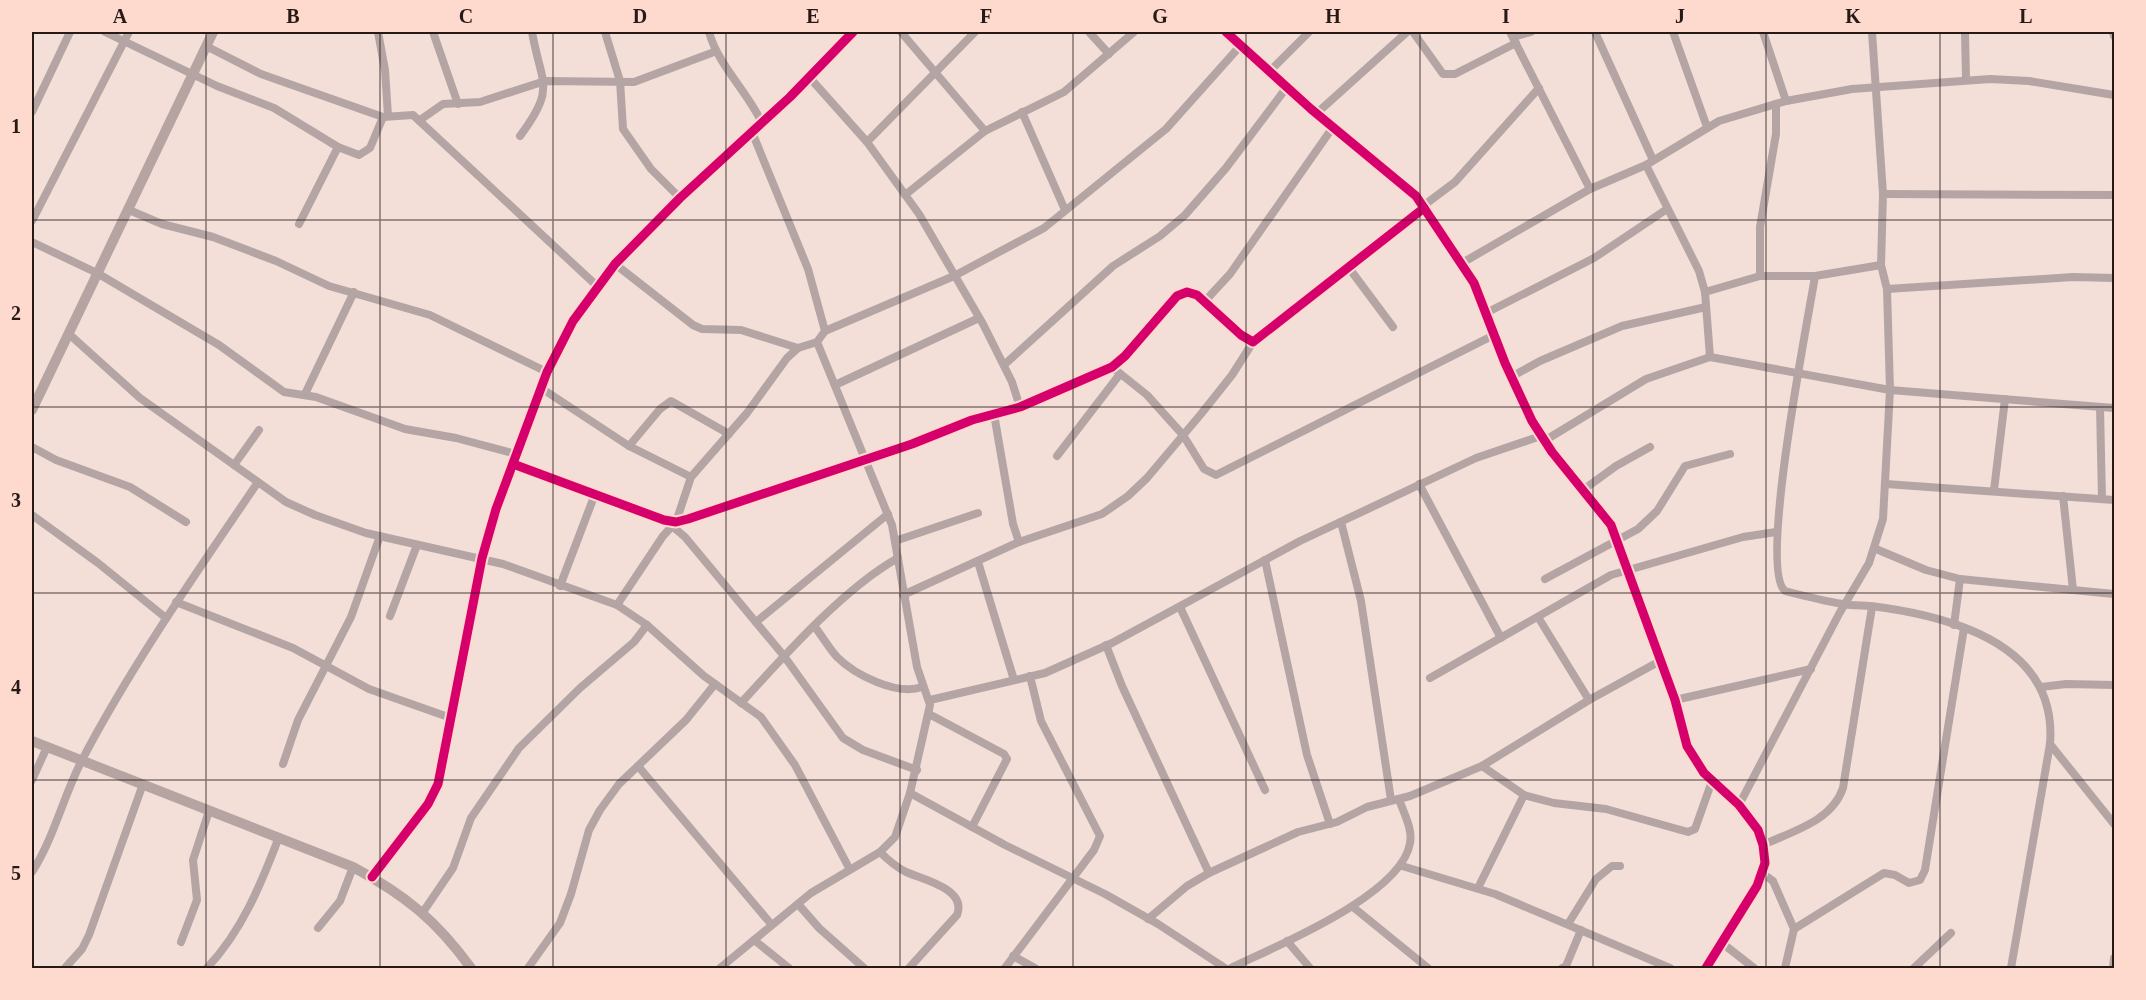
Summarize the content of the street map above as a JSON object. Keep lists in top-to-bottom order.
{
  "grid": {
    "columns": [
      "A",
      "B",
      "C",
      "D",
      "E",
      "F",
      "G",
      "H",
      "I",
      "J",
      "K",
      "L"
    ],
    "rows": [
      "1",
      "2",
      "3",
      "4",
      "5"
    ]
  }
}
